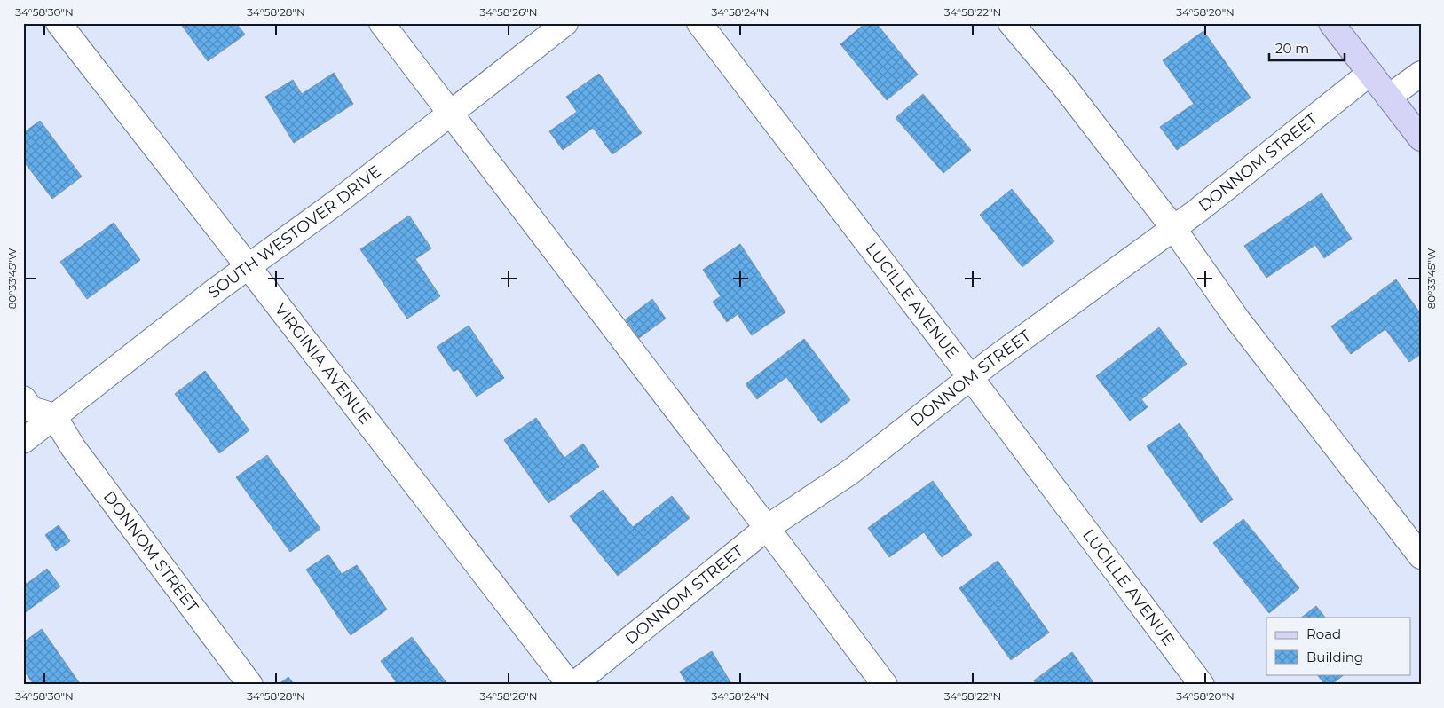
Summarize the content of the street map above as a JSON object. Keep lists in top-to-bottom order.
{
  "streets": {
    "street": [
      "DONNOM STREET",
      "SOUTH WESTOVER DRIVE",
      "LUCILLE AVENUE",
      "VIRGINIA AVENUE"
    ]
  },
  "crossings": [
    ["DONNOM STREET", "SOUTH WESTOVER DRIVE"],
    ["DONNOM STREET", "LUCILLE AVENUE"],
    ["SOUTH WESTOVER DRIVE", "VIRGINIA AVENUE"]
  ],
  "legend": ["Road", "Building"],
  "scale_bar": "20 m",
  "coordinates": [
    "34°58'30\"N",
    "34°58'28\"N",
    "34°58'26\"N",
    "34°58'24\"N",
    "34°58'22\"N",
    "34°58'20\"N",
    "80°33'45\"W"
  ]
}
